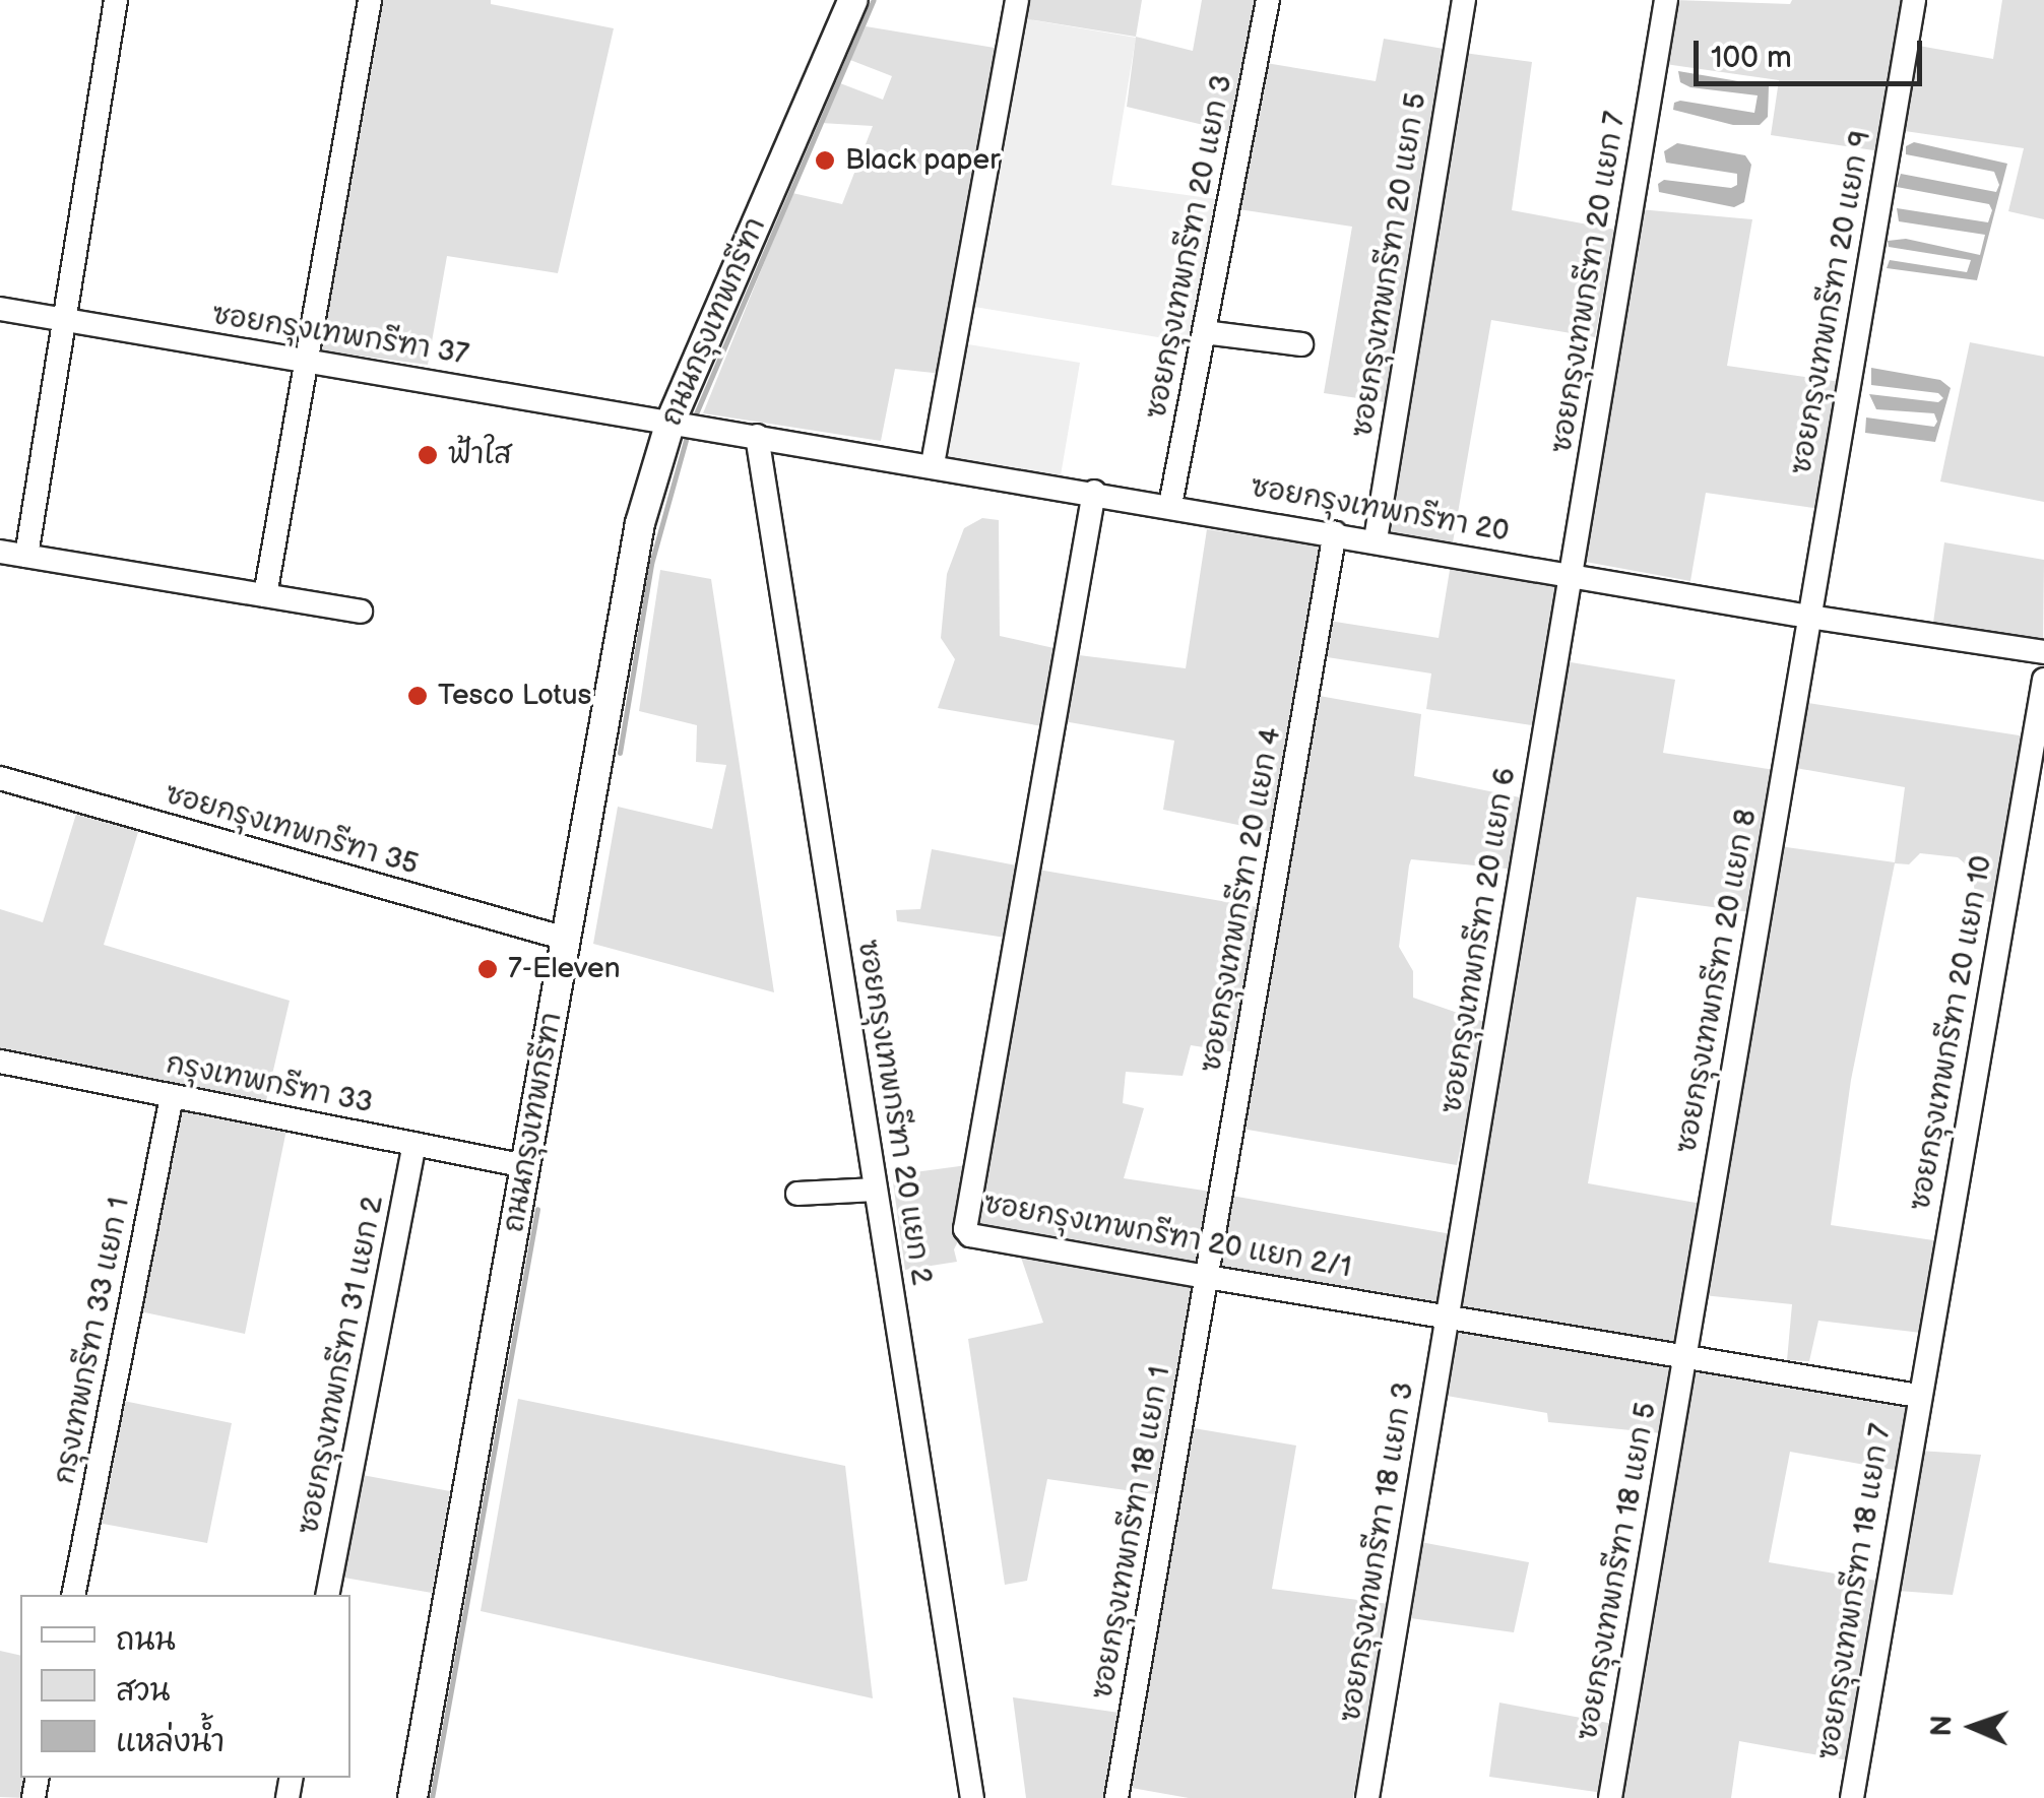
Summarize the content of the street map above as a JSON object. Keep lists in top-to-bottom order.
{
  "streets": {
    "main road": ["ถนนกรุงเทพกรีฑา"],
    "street": [
      "ซอยกรุงเทพกรีฑา 20 แยก 3",
      "ซอยกรุงเทพกรีฑา 20 แยก 5",
      "ซอยกรุงเทพกรีฑา 20 แยก 7",
      "ซอยกรุงเทพกรีฑา 20 แยก 9",
      "ซอยกรุงเทพกรีฑา 37",
      "ซอยกรุงเทพกรีฑา 20",
      "ซอยกรุงเทพกรีฑา 35",
      "ซอยกรุงเทพกรีฑา 20 แยก 4",
      "ซอยกรุงเทพกรีฑา 20 แยก 6",
      "ซอยกรุงเทพกรีฑา 20 แยก 8",
      "ซอยกรุงเทพกรีฑา 20 แยก 10",
      "กรุงเทพกรีฑา 33",
      "ซอยกรุงเทพกรีฑา 20 แยก 2",
      "ซอยกรุงเทพกรีฑา 20 แยก 2/1",
      "กรุงเทพกรีฑา 33 แยก 1",
      "ซอยกรุงเทพกรีฑา 31 แยก 2",
      "ซอยกรุงเทพกรีฑา 18 แยก 1",
      "ซอยกรุงเทพกรีฑา 18 แยก 3",
      "ซอยกรุงเทพกรีฑา 18 แยก 5",
      "ซอยกรุงเทพกรีฑา 18 แยก 7"
    ]
  },
  "crossings": [
    ["ซอยกรุงเทพกรีฑา 20 แยก 3", "ซอยกรุงเทพกรีฑา 20"],
    ["ซอยกรุงเทพกรีฑา 20 แยก 5", "ซอยกรุงเทพกรีฑา 20"],
    ["ซอยกรุงเทพกรีฑา 20 แยก 7", "ซอยกรุงเทพกรีฑา 20"],
    ["ซอยกรุงเทพกรีฑา 20 แยก 7", "ซอยกรุงเทพกรีฑา 20 แยก 6"],
    ["ซอยกรุงเทพกรีฑา 20 แยก 9", "ซอยกรุงเทพกรีฑา 20"],
    ["ซอยกรุงเทพกรีฑา 20 แยก 9", "ซอยกรุงเทพกรีฑา 20 แยก 8"],
    ["ถนนกรุงเทพกรีฑา", "ซอยกรุงเทพกรีฑา 37"],
    ["ถนนกรุงเทพกรีฑา", "ซอยกรุงเทพกรีฑา 20"],
    ["ถนนกรุงเทพกรีฑา", "ซอยกรุงเทพกรีฑา 35"],
    ["ถนนกรุงเทพกรีฑา", "กรุงเทพกรีฑา 33"],
    ["ซอยกรุงเทพกรีฑา 37", "ซอยกรุงเทพกรีฑา 20"],
    ["ซอยกรุงเทพกรีฑา 20", "ซอยกรุงเทพกรีฑา 20 แยก 4"],
    ["ซอยกรุงเทพกรีฑา 20", "ซอยกรุงเทพกรีฑา 20 แยก 6"],
    ["ซอยกรุงเทพกรีฑา 20", "ซอยกรุงเทพกรีฑา 20 แยก 8"],
    ["ซอยกรุงเทพกรีฑา 20", "ซอยกรุงเทพกรีฑา 20 แยก 2"],
    ["ซอยกรุงเทพกรีฑา 20", "ซอยกรุงเทพกรีฑา 20 แยก 2/1"],
    ["ซอยกรุงเทพกรีฑา 20 แยก 4", "ซอยกรุงเทพกรีฑา 20 แยก 2/1"],
    ["ซอยกรุงเทพกรีฑา 20 แยก 4", "ซอยกรุงเทพกรีฑา 18 แยก 1"],
    ["ซอยกรุงเทพกรีฑา 20 แยก 6", "ซอยกรุงเทพกรีฑา 20 แยก 2/1"],
    ["ซอยกรุงเทพกรีฑา 20 แยก 6", "ซอยกรุงเทพกรีฑา 18 แยก 3"],
    ["ซอยกรุงเทพกรีฑา 20 แยก 8", "ซอยกรุงเทพกรีฑา 20 แยก 2/1"],
    ["ซอยกรุงเทพกรีฑา 20 แยก 8", "ซอยกรุงเทพกรีฑา 18 แยก 5"],
    ["ซอยกรุงเทพกรีฑา 20 แยก 10", "ซอยกรุงเทพกรีฑา 20 แยก 2/1"],
    ["ซอยกรุงเทพกรีฑา 20 แยก 10", "ซอยกรุงเทพกรีฑา 18 แยก 7"],
    ["กรุงเทพกรีฑา 33", "กรุงเทพกรีฑา 33 แยก 1"],
    ["กรุงเทพกรีฑา 33", "ซอยกรุงเทพกรีฑา 31 แยก 2"],
    ["ซอยกรุงเทพกรีฑา 20 แยก 2/1", "ซอยกรุงเทพกรีฑา 18 แยก 1"],
    ["ซอยกรุงเทพกรีฑา 20 แยก 2/1", "ซอยกรุงเทพกรีฑา 18 แยก 3"],
    ["ซอยกรุงเทพกรีฑา 20 แยก 2/1", "ซอยกรุงเทพกรีฑา 18 แยก 5"],
    ["ซอยกรุงเทพกรีฑา 20 แยก 2/1", "ซอยกรุงเทพกรีฑา 18 แยก 7"]
  ],
  "places": [
    "Black paper",
    "ฟ้าใส",
    "Tesco Lotus",
    "7-Eleven"
  ],
  "legend": ["ถนน", "สวน", "แหล่งน้ำ"],
  "scale_bar": "100 m",
  "north": "left"
}
